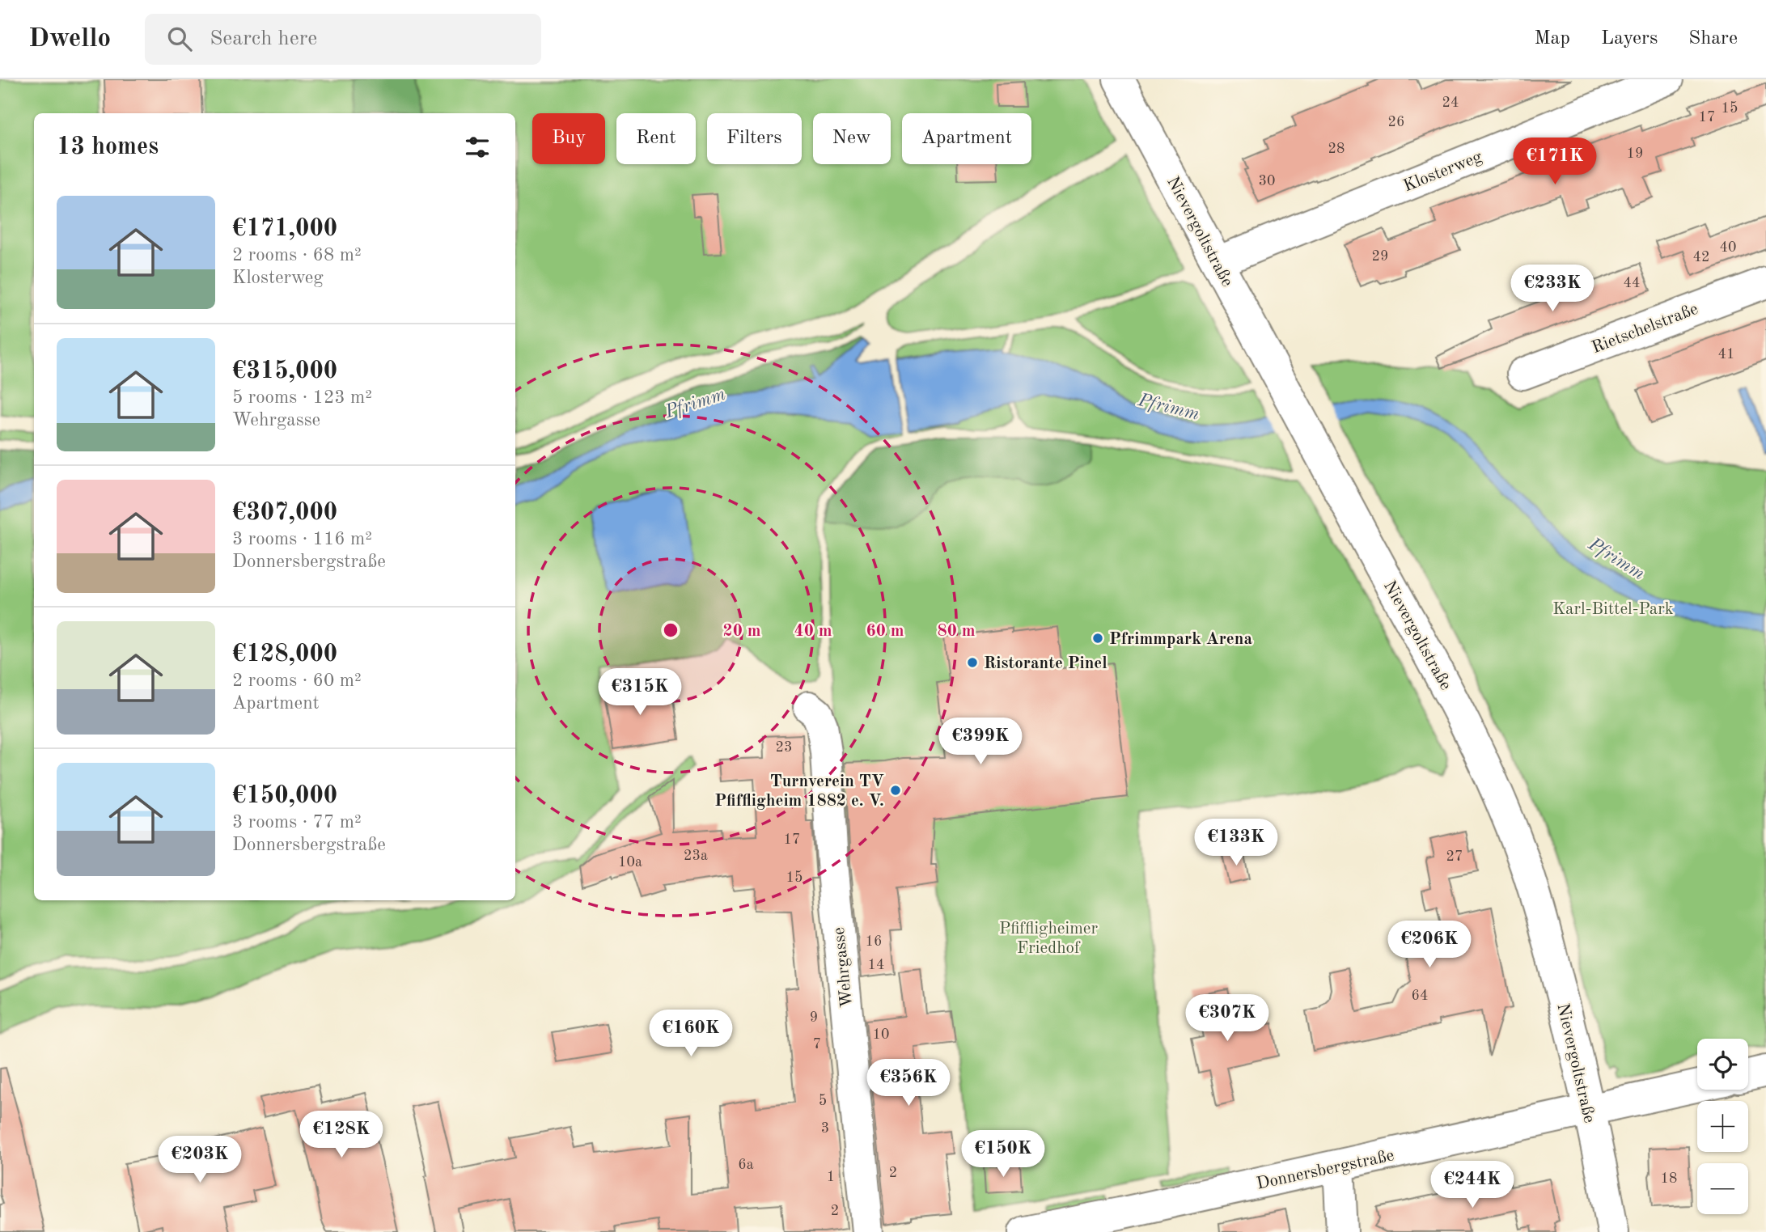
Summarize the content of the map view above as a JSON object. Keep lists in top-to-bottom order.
{
  "streets": {
    "street": [
      "Klosterweg",
      "Nievergoltstraße",
      "Rietschelstraße",
      "Wehrgasse",
      "Donnersbergstraße"
    ]
  },
  "crossings": [
    ["Klosterweg", "Nievergoltstraße"],
    ["Nievergoltstraße", "Donnersbergstraße"]
  ],
  "water": ["Pfrimm"],
  "parks": ["Karl-Bittel-Park", "Pfiffligheimer Friedhof"],
  "places": ["Pfrimmpark Arena", "Ristorante Pinel", "Turnverein TV Pfiffligheim 1882 e. V."],
  "house_numbers": [
    "24",
    "15",
    "17",
    "26",
    "28",
    "19",
    "30",
    "40",
    "29",
    "42",
    "44",
    "41",
    "23",
    "17",
    "23a",
    "27",
    "10a",
    "15",
    "16",
    "14",
    "64",
    "9",
    "10",
    "7",
    "5",
    "3",
    "6a",
    "2",
    "1",
    "18",
    "2"
  ],
  "page": {
    "header": "Dwello",
    "search": "Search here",
    "nav": ["Map", "Layers", "Share"],
    "chip": [
      "Buy",
      "Rent",
      "Filters",
      "New",
      "Apartment"
    ],
    "heading": "13 homes",
    "price": [
      "€171K",
      "€233K",
      "€315K",
      "€399K",
      "€133K",
      "€206K",
      "€307K",
      "€160K",
      "€356K",
      "€128K",
      "€150K",
      "€203K",
      "€244K"
    ],
    "list": [
      {
        "name": "€171,000",
        "note": "2 rooms · 68 m² · Klosterweg"
      },
      {
        "name": "€315,000",
        "note": "5 rooms · 123 m² · Wehrgasse"
      },
      {
        "name": "€307,000",
        "note": "3 rooms · 116 m² · Donnersbergstraße"
      },
      {
        "name": "€128,000",
        "note": "2 rooms · 60 m² · Apartment"
      },
      {
        "name": "€150,000",
        "note": "3 rooms · 77 m² · Donnersbergstraße"
      }
    ],
    "map_buttons": ["+", "−"]
  },
  "rings": [
    "20 m",
    "40 m",
    "60 m",
    "80 m"
  ]
}
